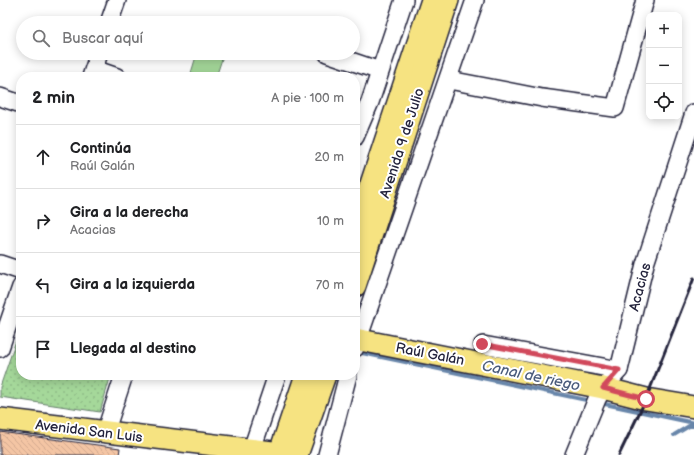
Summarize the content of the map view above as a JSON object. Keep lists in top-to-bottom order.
{
  "streets": {
    "main road": ["Avenida 9 de Julio", "Raúl Galán", "Avenida San Luis"],
    "street": ["Acacias"]
  },
  "crossings": [
    ["Acacias", "Raúl Galán"]
  ],
  "water": ["Canal de riego"],
  "page": {
    "map_buttons": ["+", "−"],
    "search": "Buscar aquí",
    "heading": ["2 min", "A pie · 100 m"],
    "list": [
      ["Continúa", "Raúl Galán", "20 m"],
      ["Gira a la derecha", "Acacias", "10 m"],
      ["Gira a la izquierda", "70 m"],
      "Llegada al destino"
    ]
  }
}
